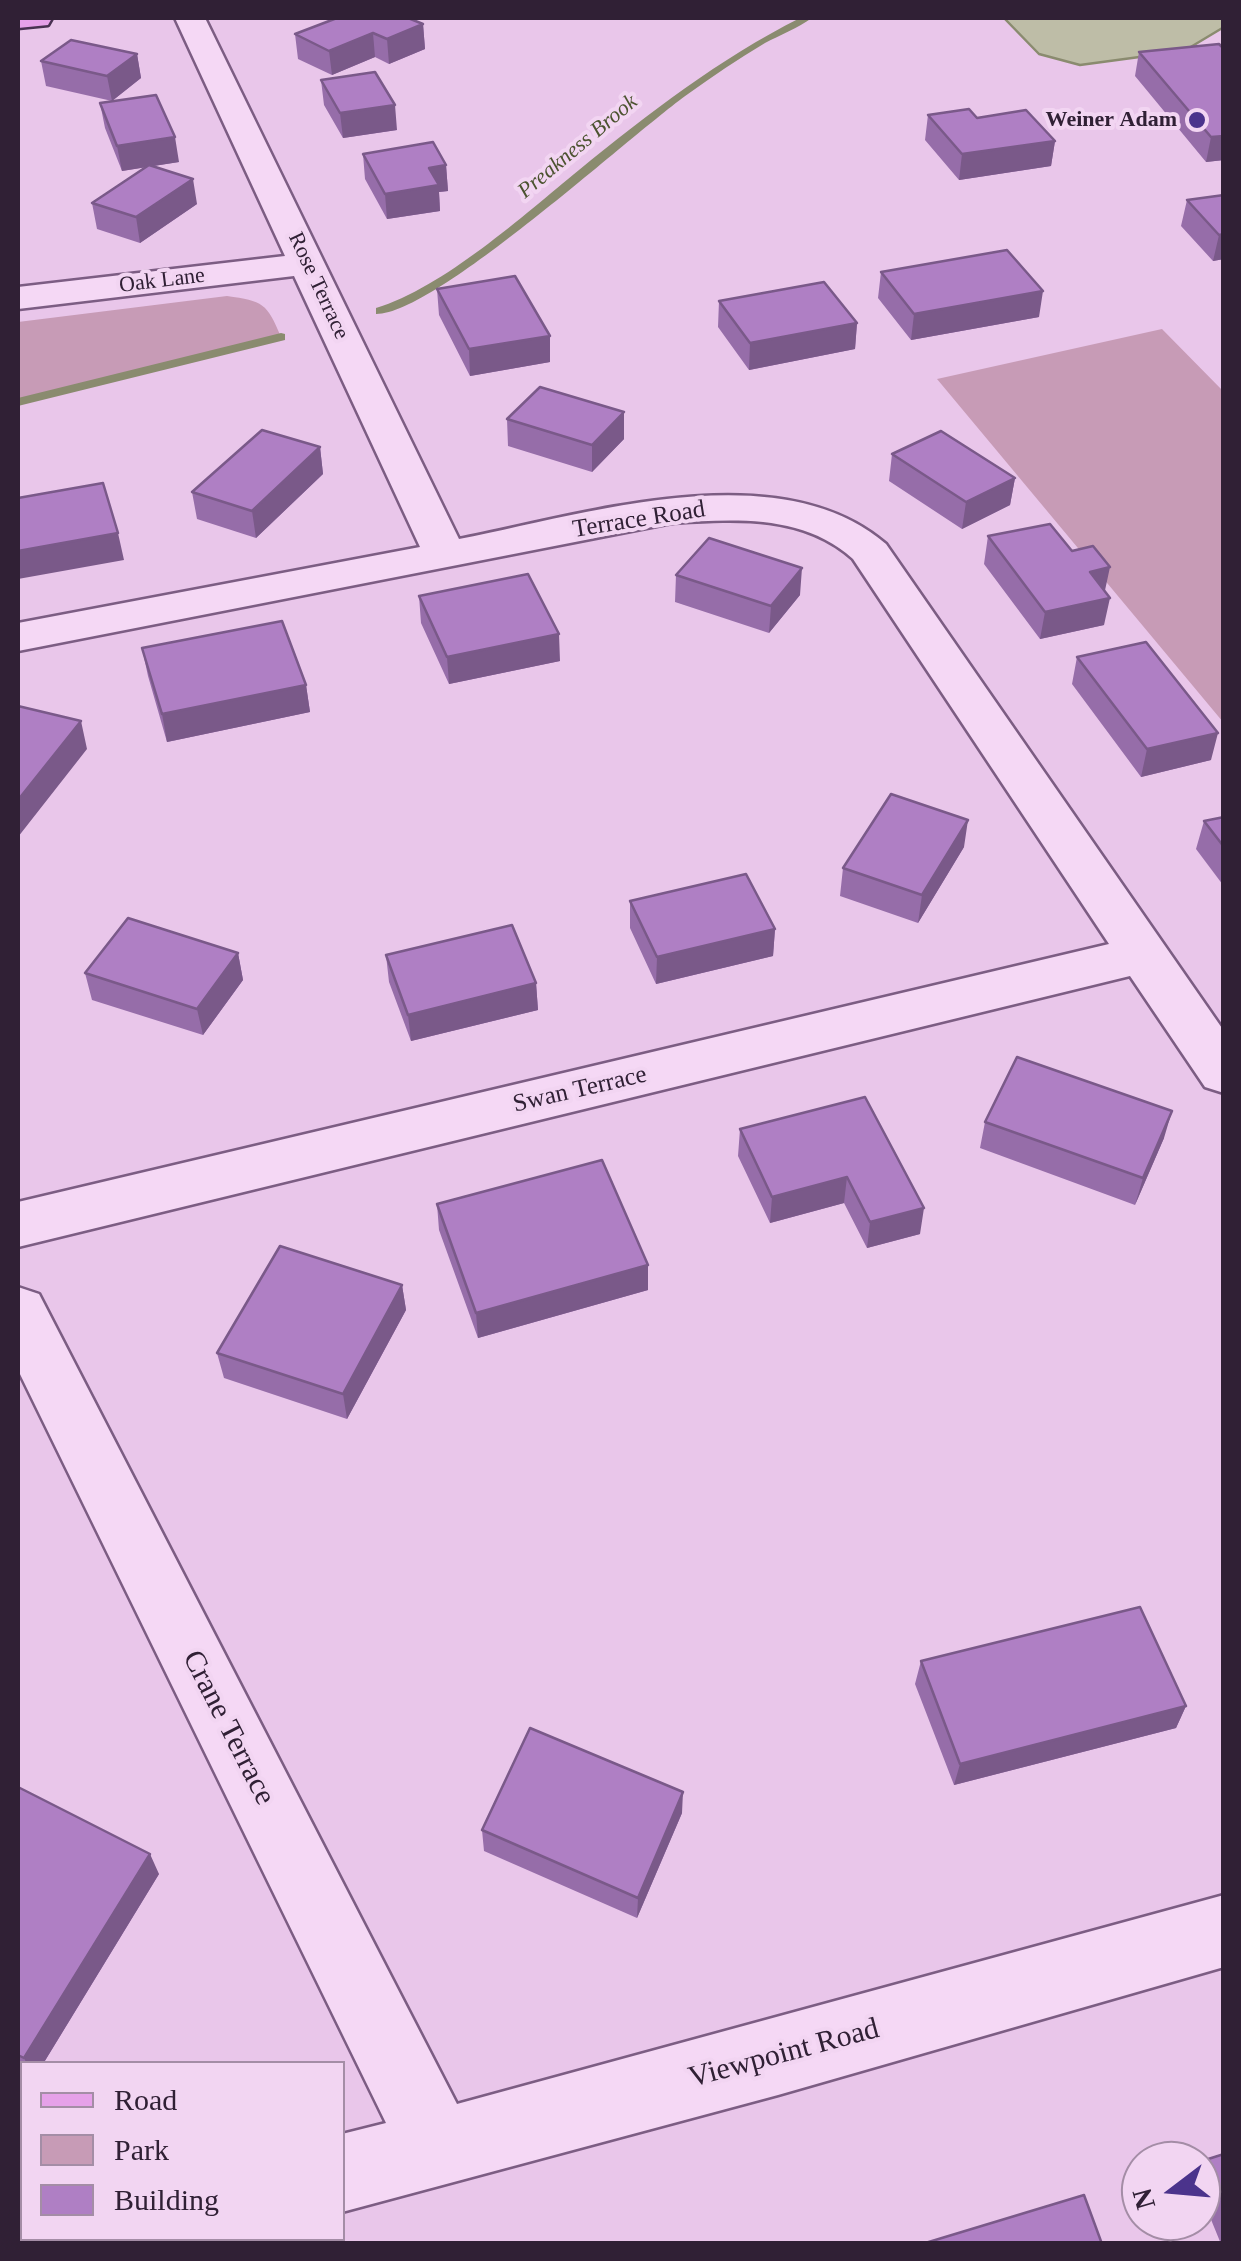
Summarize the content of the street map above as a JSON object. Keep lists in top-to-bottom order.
{
  "streets": {
    "street": [
      "Oak Lane",
      "Rose Terrace",
      "Terrace Road",
      "Swan Terrace",
      "Crane Terrace",
      "Viewpoint Road"
    ]
  },
  "crossings": [
    ["Oak Lane", "Rose Terrace"],
    ["Rose Terrace", "Terrace Road"],
    ["Terrace Road", "Swan Terrace"],
    ["Crane Terrace", "Viewpoint Road"]
  ],
  "water": ["Preakness Brook"],
  "places": ["Weiner Adam"],
  "legend": ["Road", "Park", "Building"],
  "north": "left"
}
